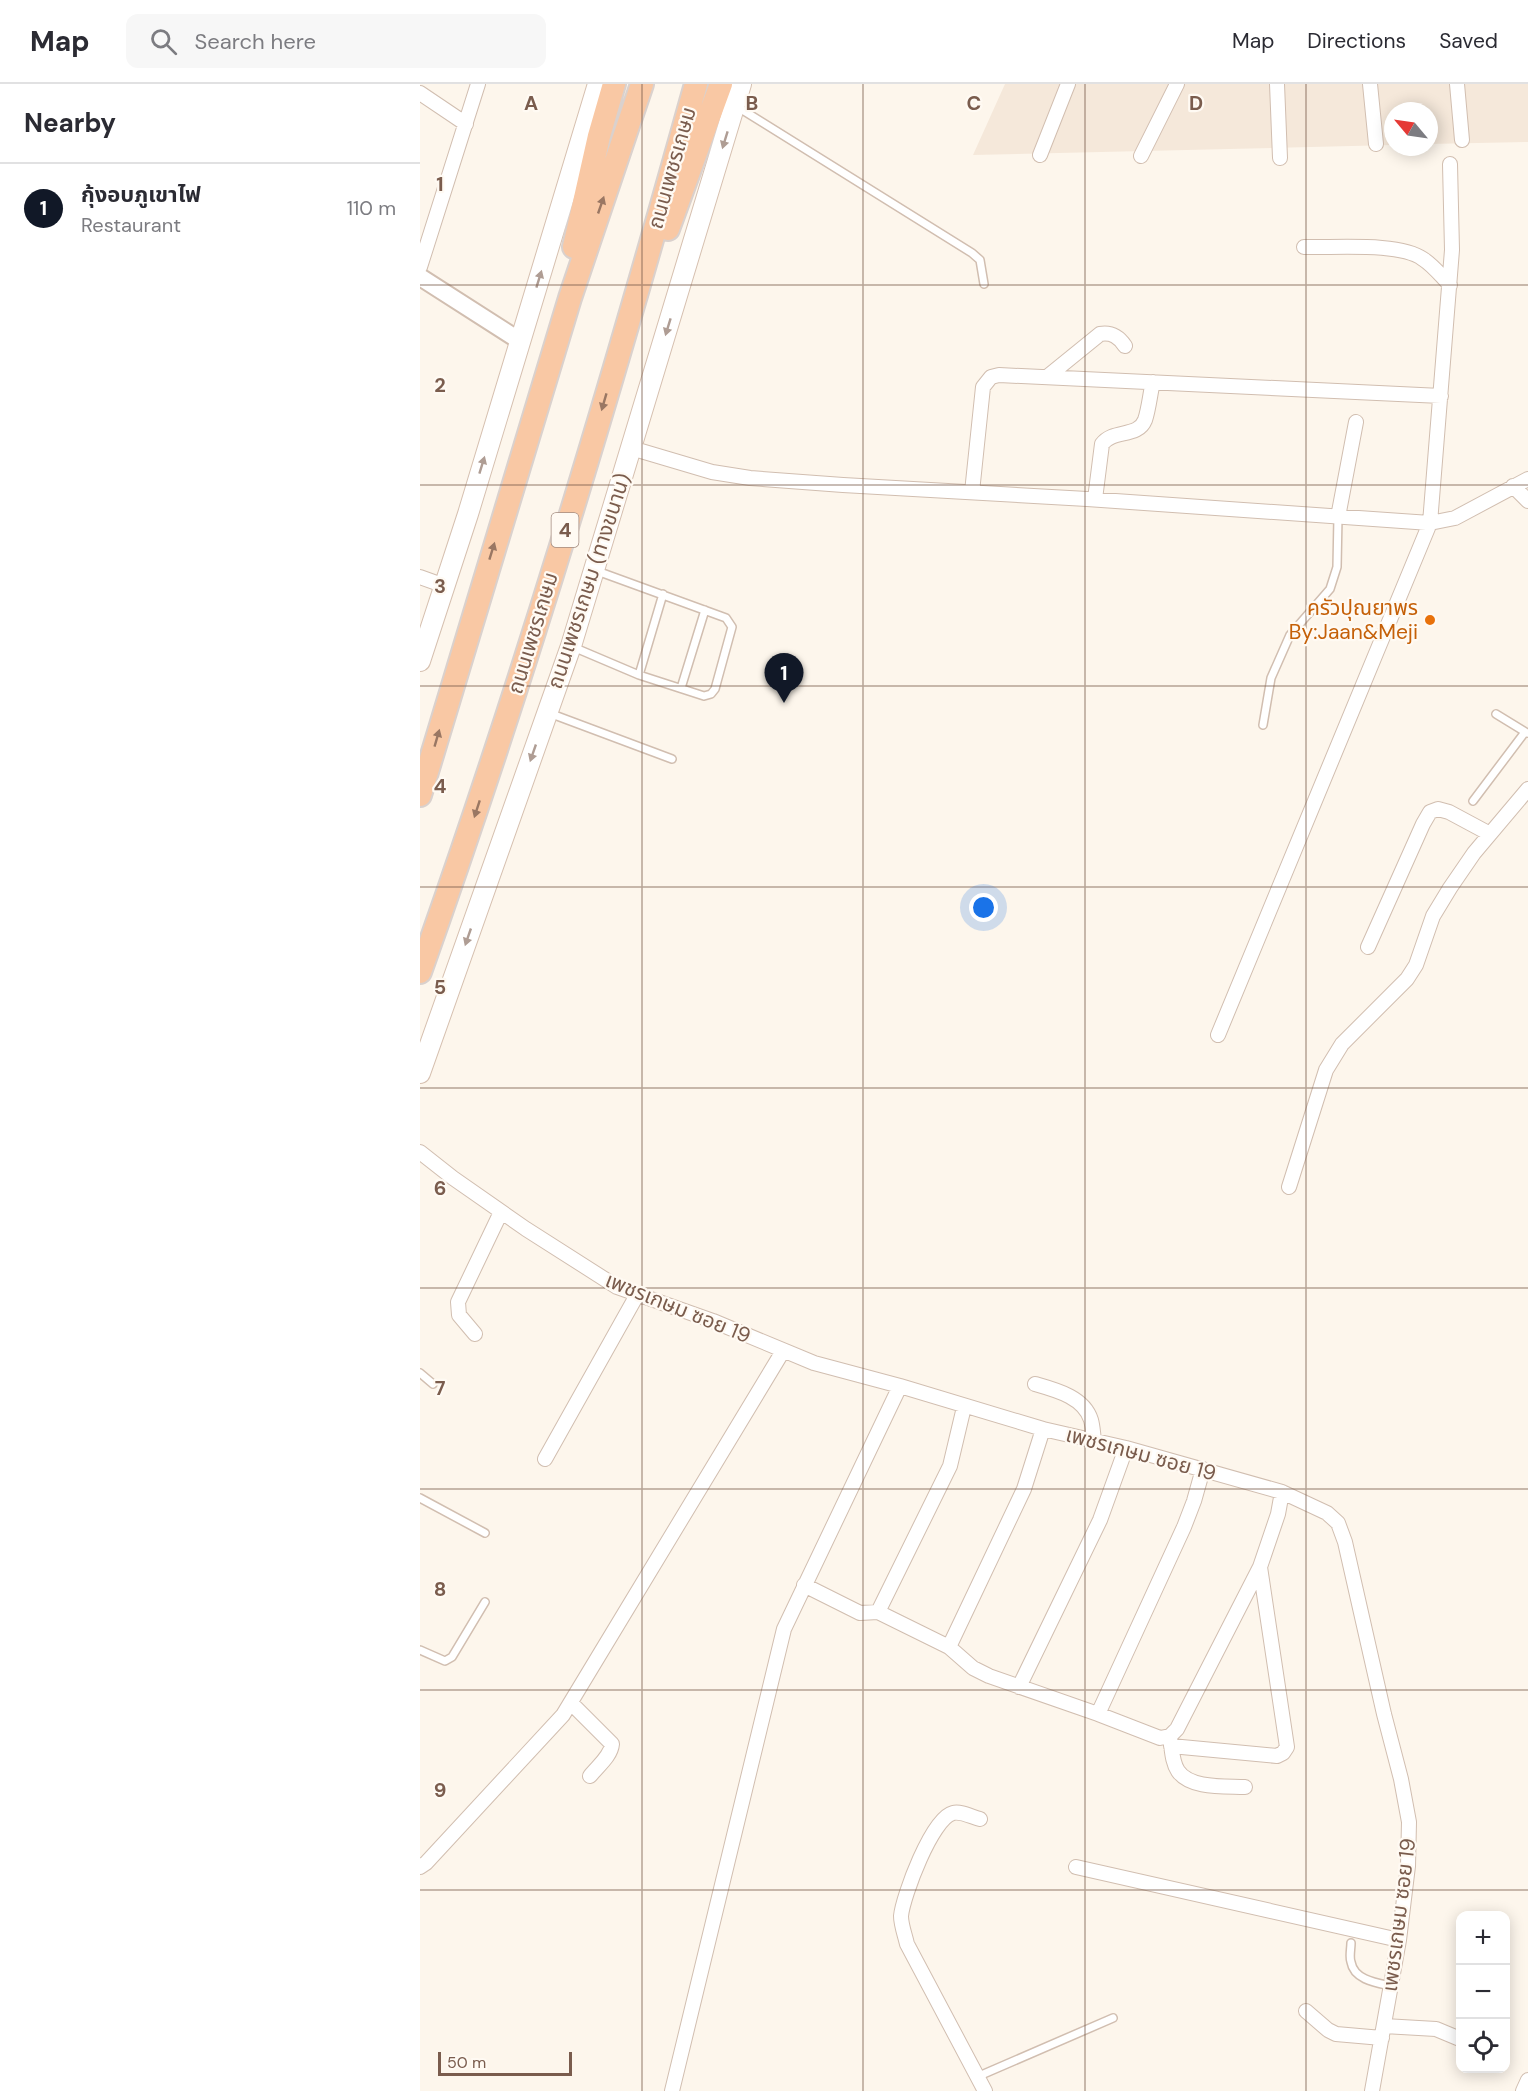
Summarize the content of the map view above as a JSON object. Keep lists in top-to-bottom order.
{
  "streets": {
    "highway": ["ถนนเพชรเกษม", "4"],
    "main road": ["ถนนเพชรเกษม (ทางขนาน)"],
    "street": ["เพชรเกษม ซอย 19"]
  },
  "places": ["ครัวปุณยาพร By:Jaan&Meji"],
  "scale_bar": "50 m",
  "north": "top left",
  "page": {
    "header": "Map",
    "search": "Search here",
    "nav": ["Map", "Directions", "Saved"],
    "heading": "Nearby",
    "list": [
      {
        "mark": "1",
        "name": "กุ้งอบภูเขาไฟ",
        "note": "Restaurant",
        "value": "110 m"
      }
    ],
    "pins": "1",
    "map_buttons": ["+", "−"],
    "scale": "50 m"
  },
  "grid": {
    "columns": [
      "A",
      "B",
      "C",
      "D"
    ],
    "rows": [
      "1",
      "2",
      "3",
      "4",
      "5",
      "6",
      "7",
      "8",
      "9"
    ]
  }
}
